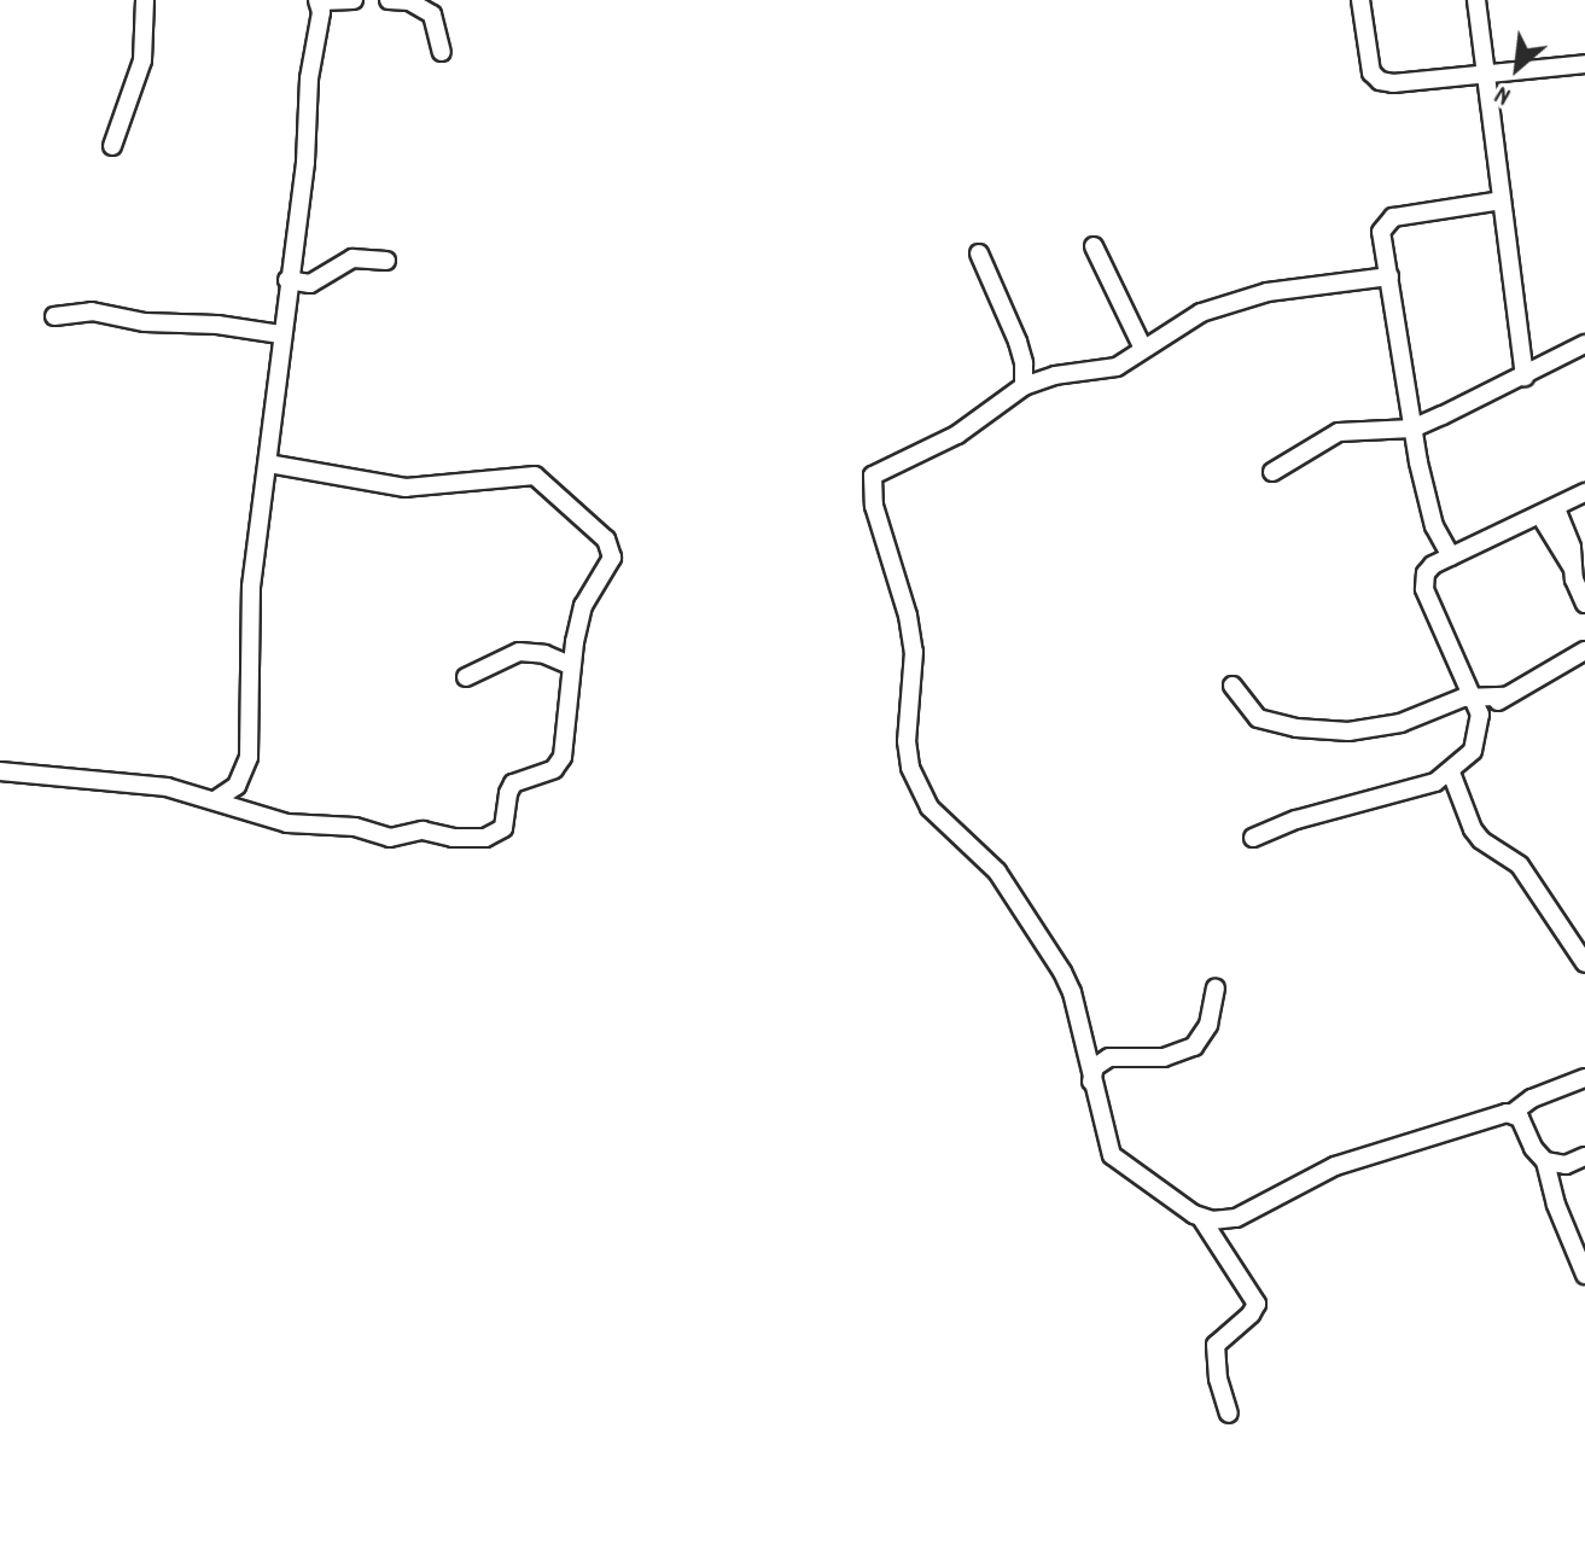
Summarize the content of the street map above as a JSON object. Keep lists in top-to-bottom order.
{
  "north": "bottom left"
}
